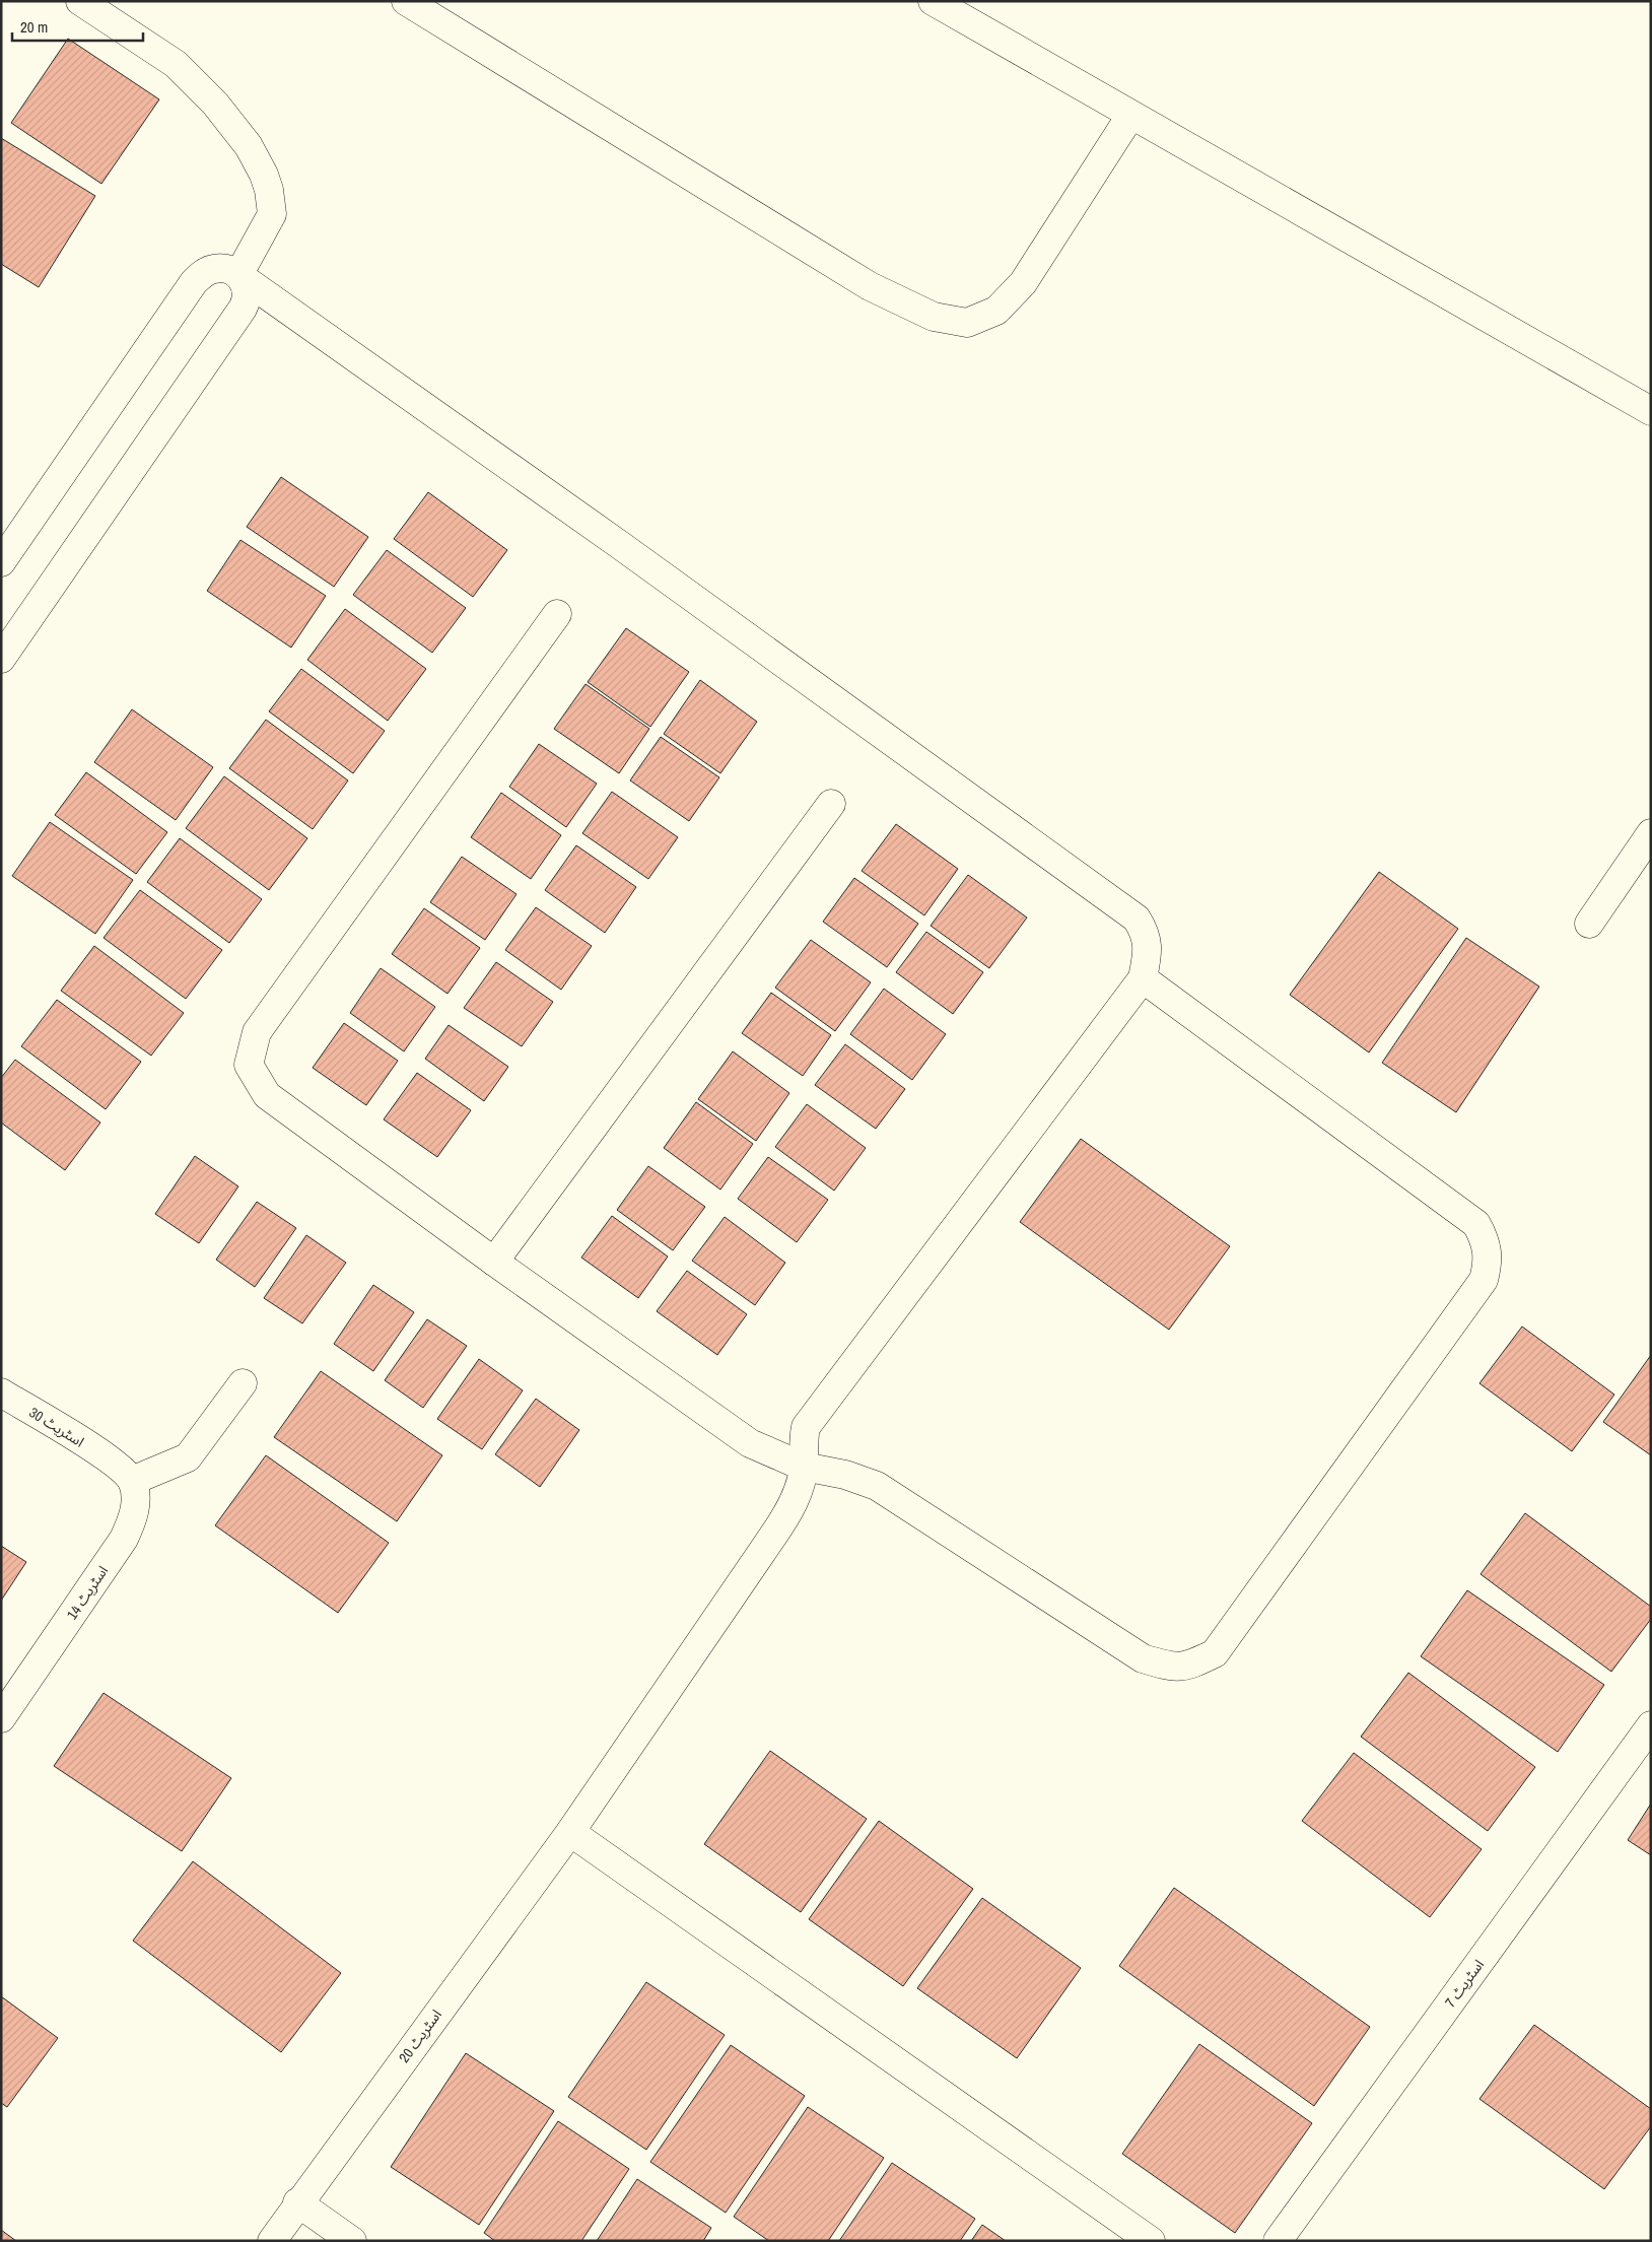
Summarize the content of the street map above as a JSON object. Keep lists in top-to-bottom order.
{
  "streets": {
    "street": [
      "اسٹریٹ 30",
      "اسٹریٹ 14",
      "اسٹریٹ 7",
      "اسٹریٹ 20"
    ]
  },
  "crossings": [
    ["اسٹریٹ 30", "اسٹریٹ 14"]
  ],
  "scale_bar": "20 m"
}
